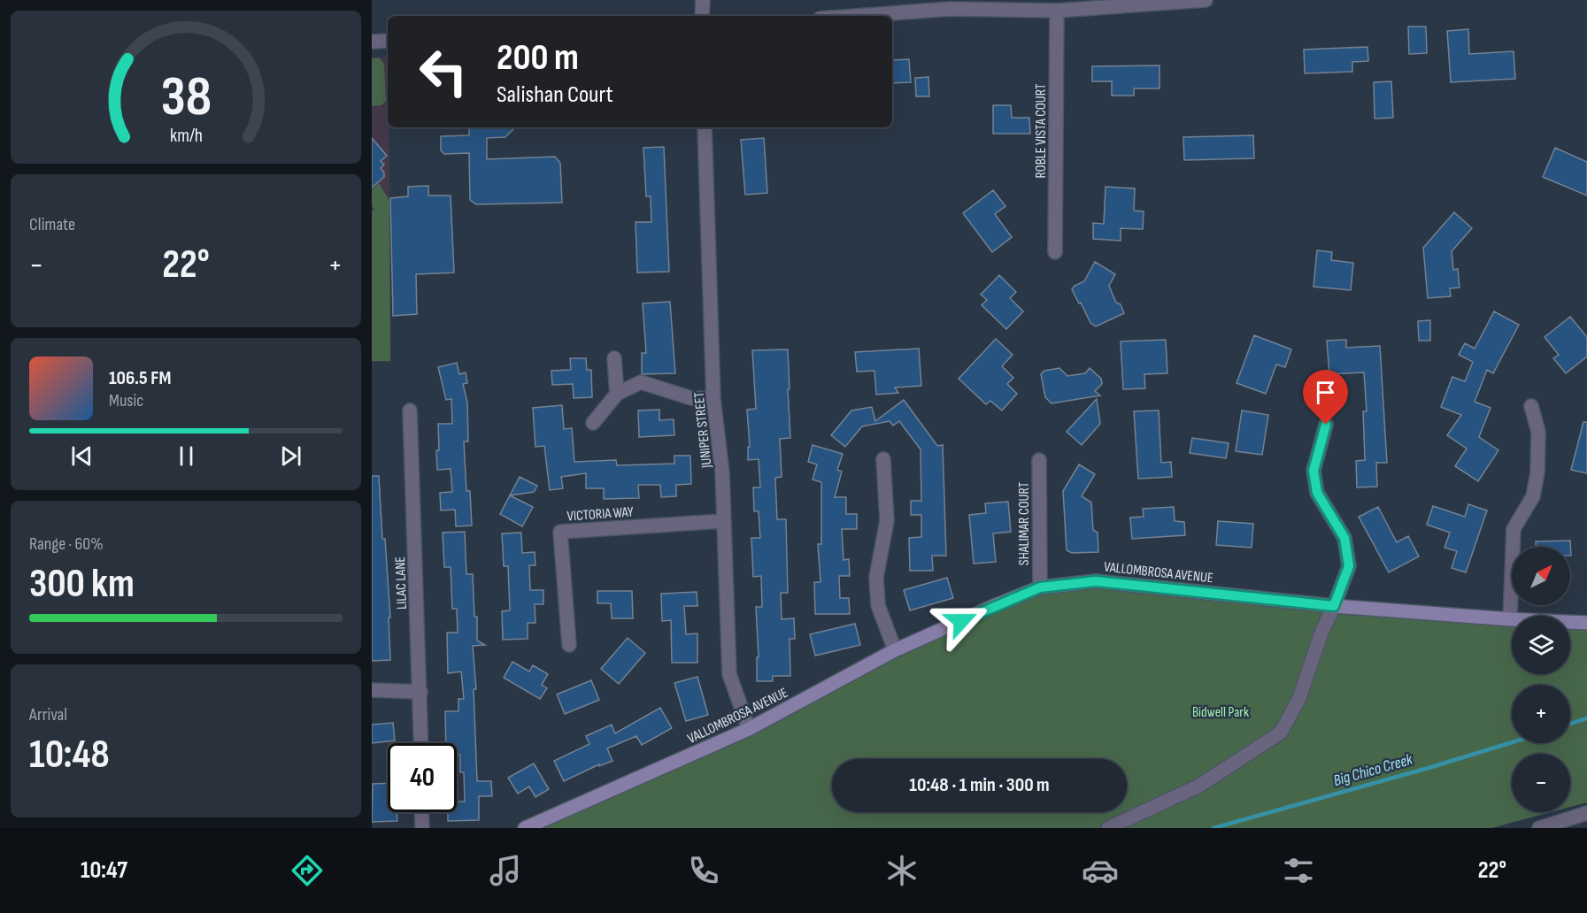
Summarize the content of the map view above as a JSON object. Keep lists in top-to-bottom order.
{
  "streets": {
    "street": [
      "ROBLE VISTA COURT",
      "JUNIPER STREET",
      "VICTORIA WAY",
      "SHALIMAR COURT",
      "VALLOMBROSA AVENUE",
      "LILAC LANE"
    ]
  },
  "crossings": [
    ["JUNIPER STREET", "VICTORIA WAY"],
    ["JUNIPER STREET", "VALLOMBROSA AVENUE"],
    ["SHALIMAR COURT", "VALLOMBROSA AVENUE"]
  ],
  "water": ["Big Chico Creek"],
  "parks": ["Bidwell Park"],
  "north": "top right",
  "page": {
    "turn": ["200 m", "Salishan Court"],
    "tile": [
      "Climate",
      ["Range · 60%", "300 km"],
      ["Arrival", "10:48"]
    ],
    "heat": ["−", "22°", "+"],
    "song": ["106.5 FM", "Music"],
    "map_buttons": ["+", "−"],
    "limit": "40",
    "trip": "10:48 · 1 min · 300 m",
    "tabs": ["10:47", "22°"],
    "gauge": ["38", "km/h"]
  }
}
